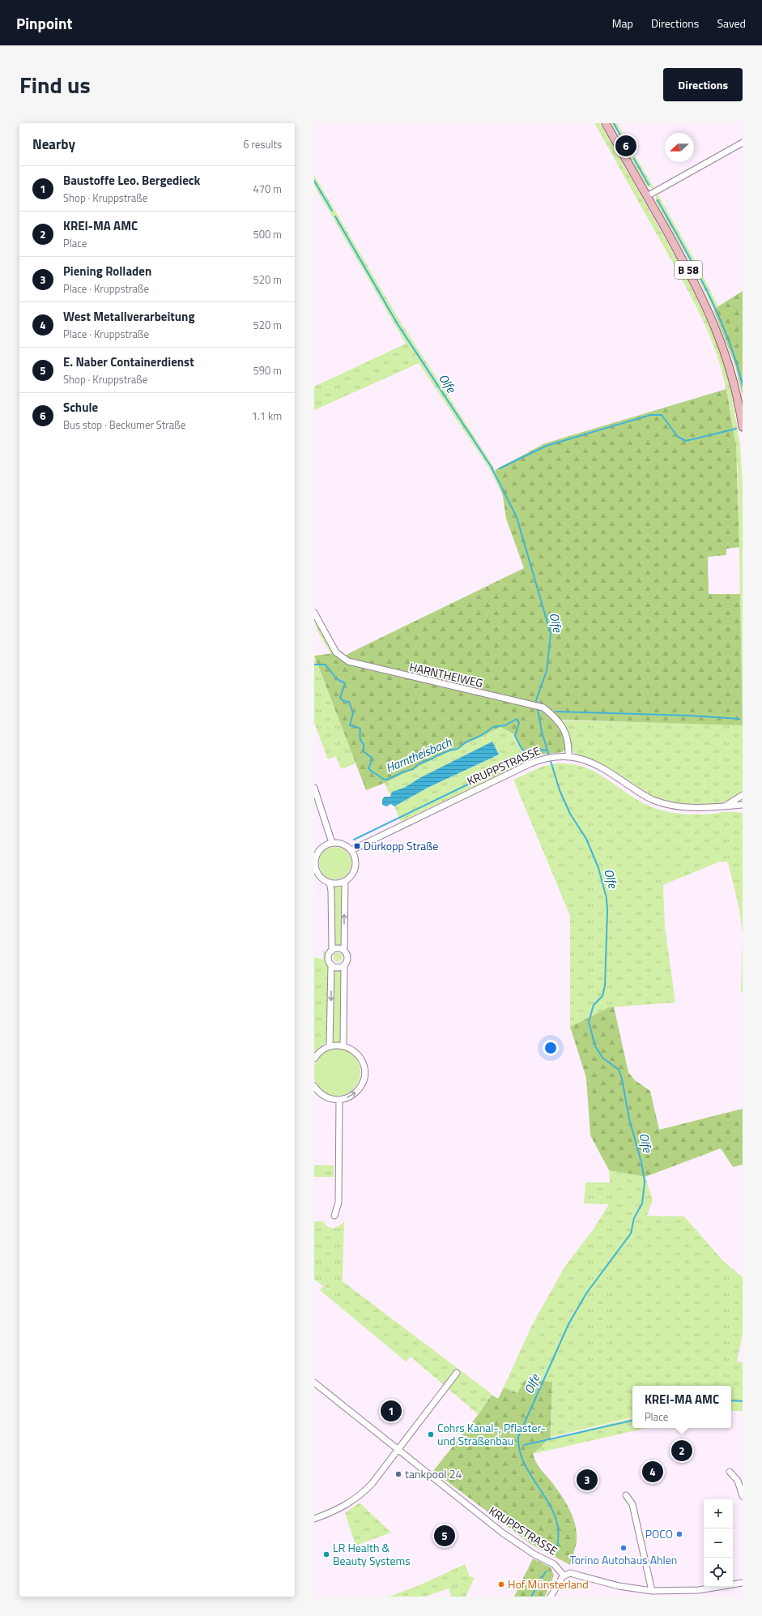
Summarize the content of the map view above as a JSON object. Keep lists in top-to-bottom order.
{
  "streets": {
    "main road": ["B 58"],
    "street": ["HARNTHEIWEG", "KRUPPSTRASSE"]
  },
  "crossings": [
    ["HARNTHEIWEG", "KRUPPSTRASSE"]
  ],
  "water": ["Olfe", "Harntheisbach"],
  "places": {
    "transit": ["Dürkopp Straße"],
    "other": [
      "Cohrs Kanal-, Pflaster- und Straßenbau",
      "tankpool 24",
      "POCO",
      "Torino Autohaus Ahlen",
      "LR Health & Beauty Systems",
      "Hof Münsterland"
    ]
  },
  "north": "left",
  "page": {
    "header": "Pinpoint",
    "nav": ["Map", "Directions", "Saved"],
    "title": "Find us",
    "buttons": "Directions",
    "heading": ["Nearby", "6 results"],
    "pins": [
      "6",
      "1",
      "2",
      "4",
      "3",
      "5"
    ],
    "list": [
      {
        "mark": "1",
        "name": "Baustoffe Leo. Bergedieck",
        "note": "Shop · Kruppstraße",
        "value": "470 m"
      },
      {
        "mark": "2",
        "name": "KREI-MA AMC",
        "note": "Place",
        "value": "500 m"
      },
      {
        "mark": "3",
        "name": "Piening Rolladen",
        "note": "Place · Kruppstraße",
        "value": "520 m"
      },
      {
        "mark": "4",
        "name": "West Metallverarbeitung",
        "note": "Place · Kruppstraße",
        "value": "520 m"
      },
      {
        "mark": "5",
        "name": "E. Naber Containerdienst",
        "note": "Shop · Kruppstraße",
        "value": "590 m"
      },
      {
        "mark": "6",
        "name": "Schule",
        "note": "Bus stop · Beckumer Straße",
        "value": "1.1 km"
      }
    ],
    "popup": ["KREI-MA AMC", "Place"],
    "map_buttons": ["+", "−"]
  }
}
